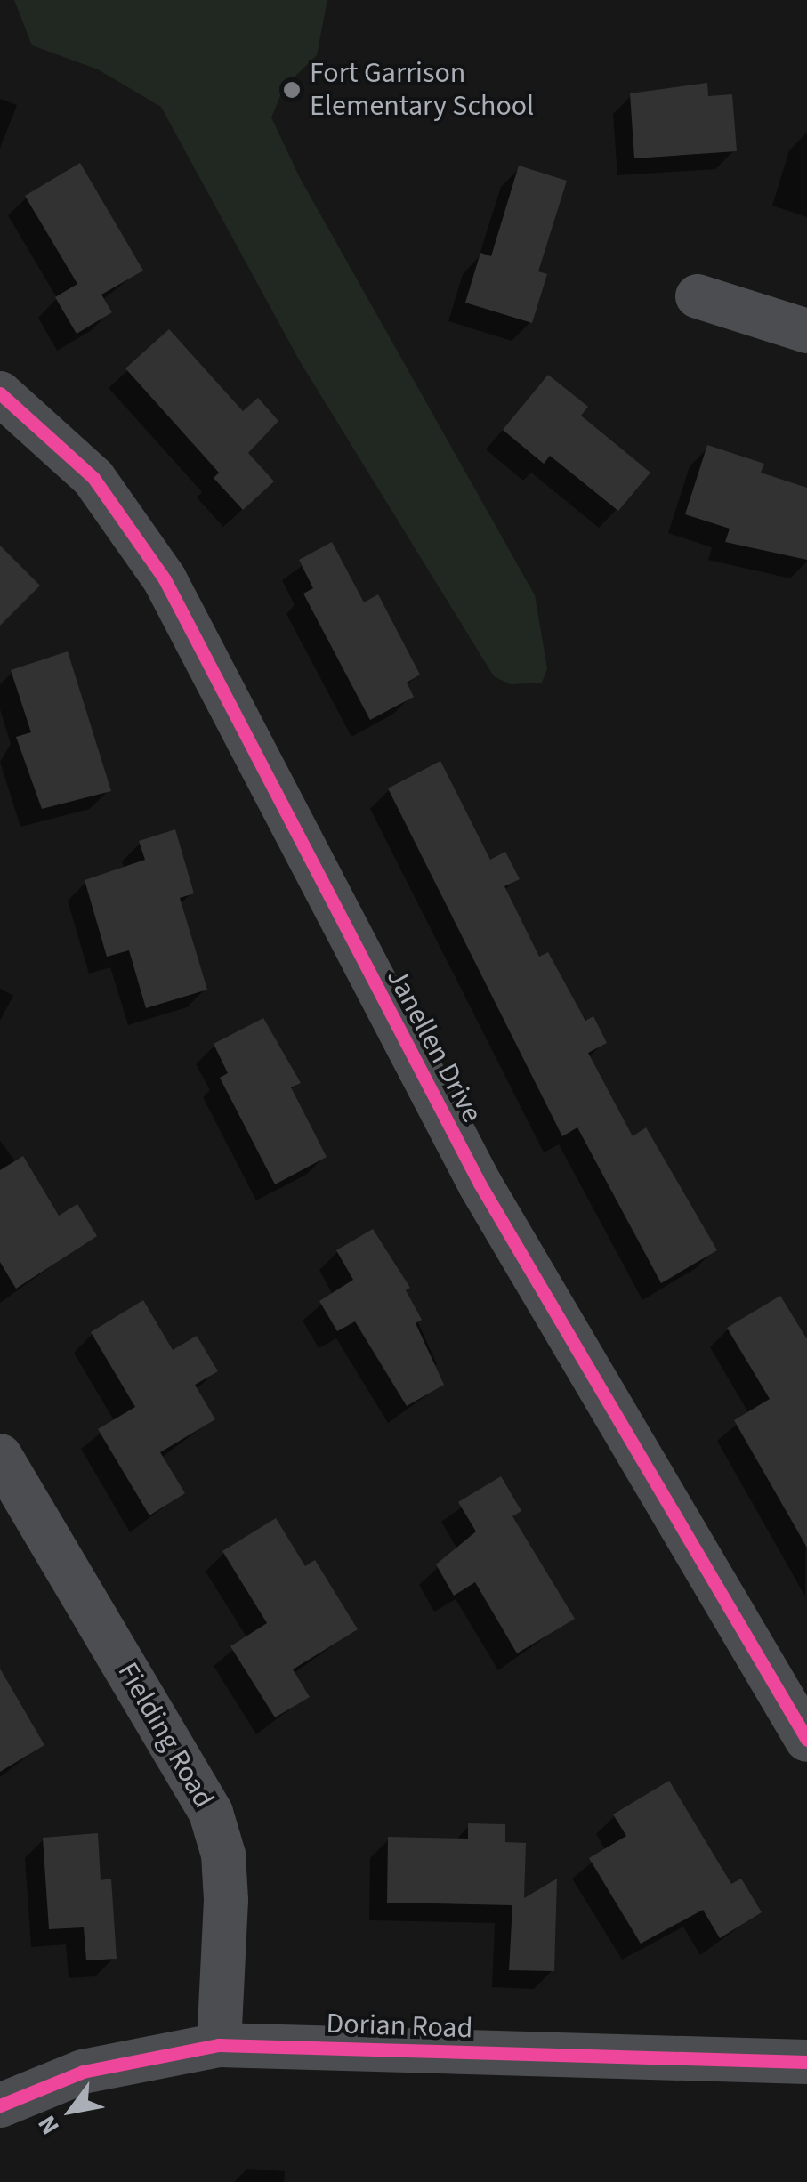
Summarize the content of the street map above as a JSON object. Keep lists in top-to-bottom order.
{
  "streets": {
    "street": ["Janellen Drive", "Fielding Road", "Dorian Road"]
  },
  "crossings": [
    ["Fielding Road", "Dorian Road"]
  ],
  "places": ["Fort Garrison Elementary School"],
  "north": "bottom left"
}
